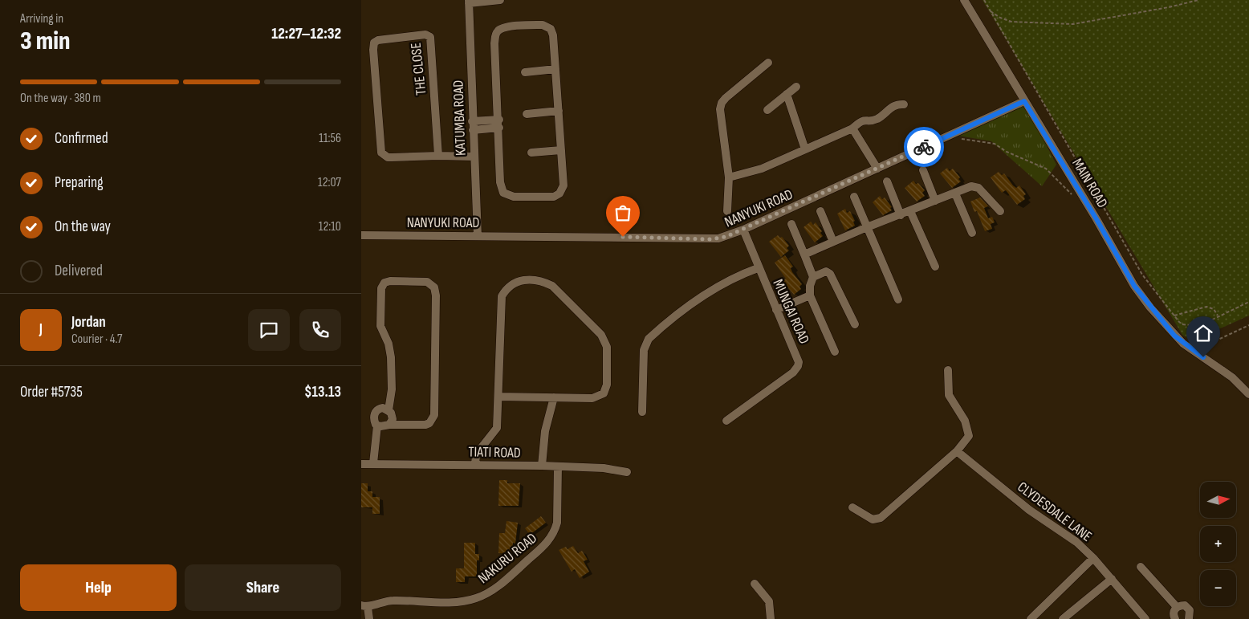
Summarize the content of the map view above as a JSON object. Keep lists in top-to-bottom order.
{
  "streets": {
    "street": [
      "THE CLOSE",
      "KATUMBA ROAD",
      "MAIN ROAD",
      "NANYUKI ROAD",
      "MUNGAI ROAD",
      "TIATI ROAD",
      "CLYDESDALE LANE",
      "NAKURU ROAD"
    ]
  },
  "crossings": [
    ["THE CLOSE", "KATUMBA ROAD"],
    ["KATUMBA ROAD", "NANYUKI ROAD"],
    ["MAIN ROAD", "NANYUKI ROAD"],
    ["NANYUKI ROAD", "MUNGAI ROAD"],
    ["TIATI ROAD", "NAKURU ROAD"]
  ],
  "north": "right",
  "page": {
    "heading": ["3 min", "Arriving in", "12:27–12:32"],
    "panel": [
      "Jordan",
      "Courier · 4.7",
      "Order #5735",
      "$13.13"
    ],
    "bar": "On the way · 380 m",
    "list": [
      ["Confirmed", "11:56"],
      ["Preparing", "12:07"],
      ["On the way", "12:10"],
      "Delivered"
    ],
    "round": "J",
    "map_buttons": ["+", "−"],
    "buttons": ["Help", "Share"]
  }
}
